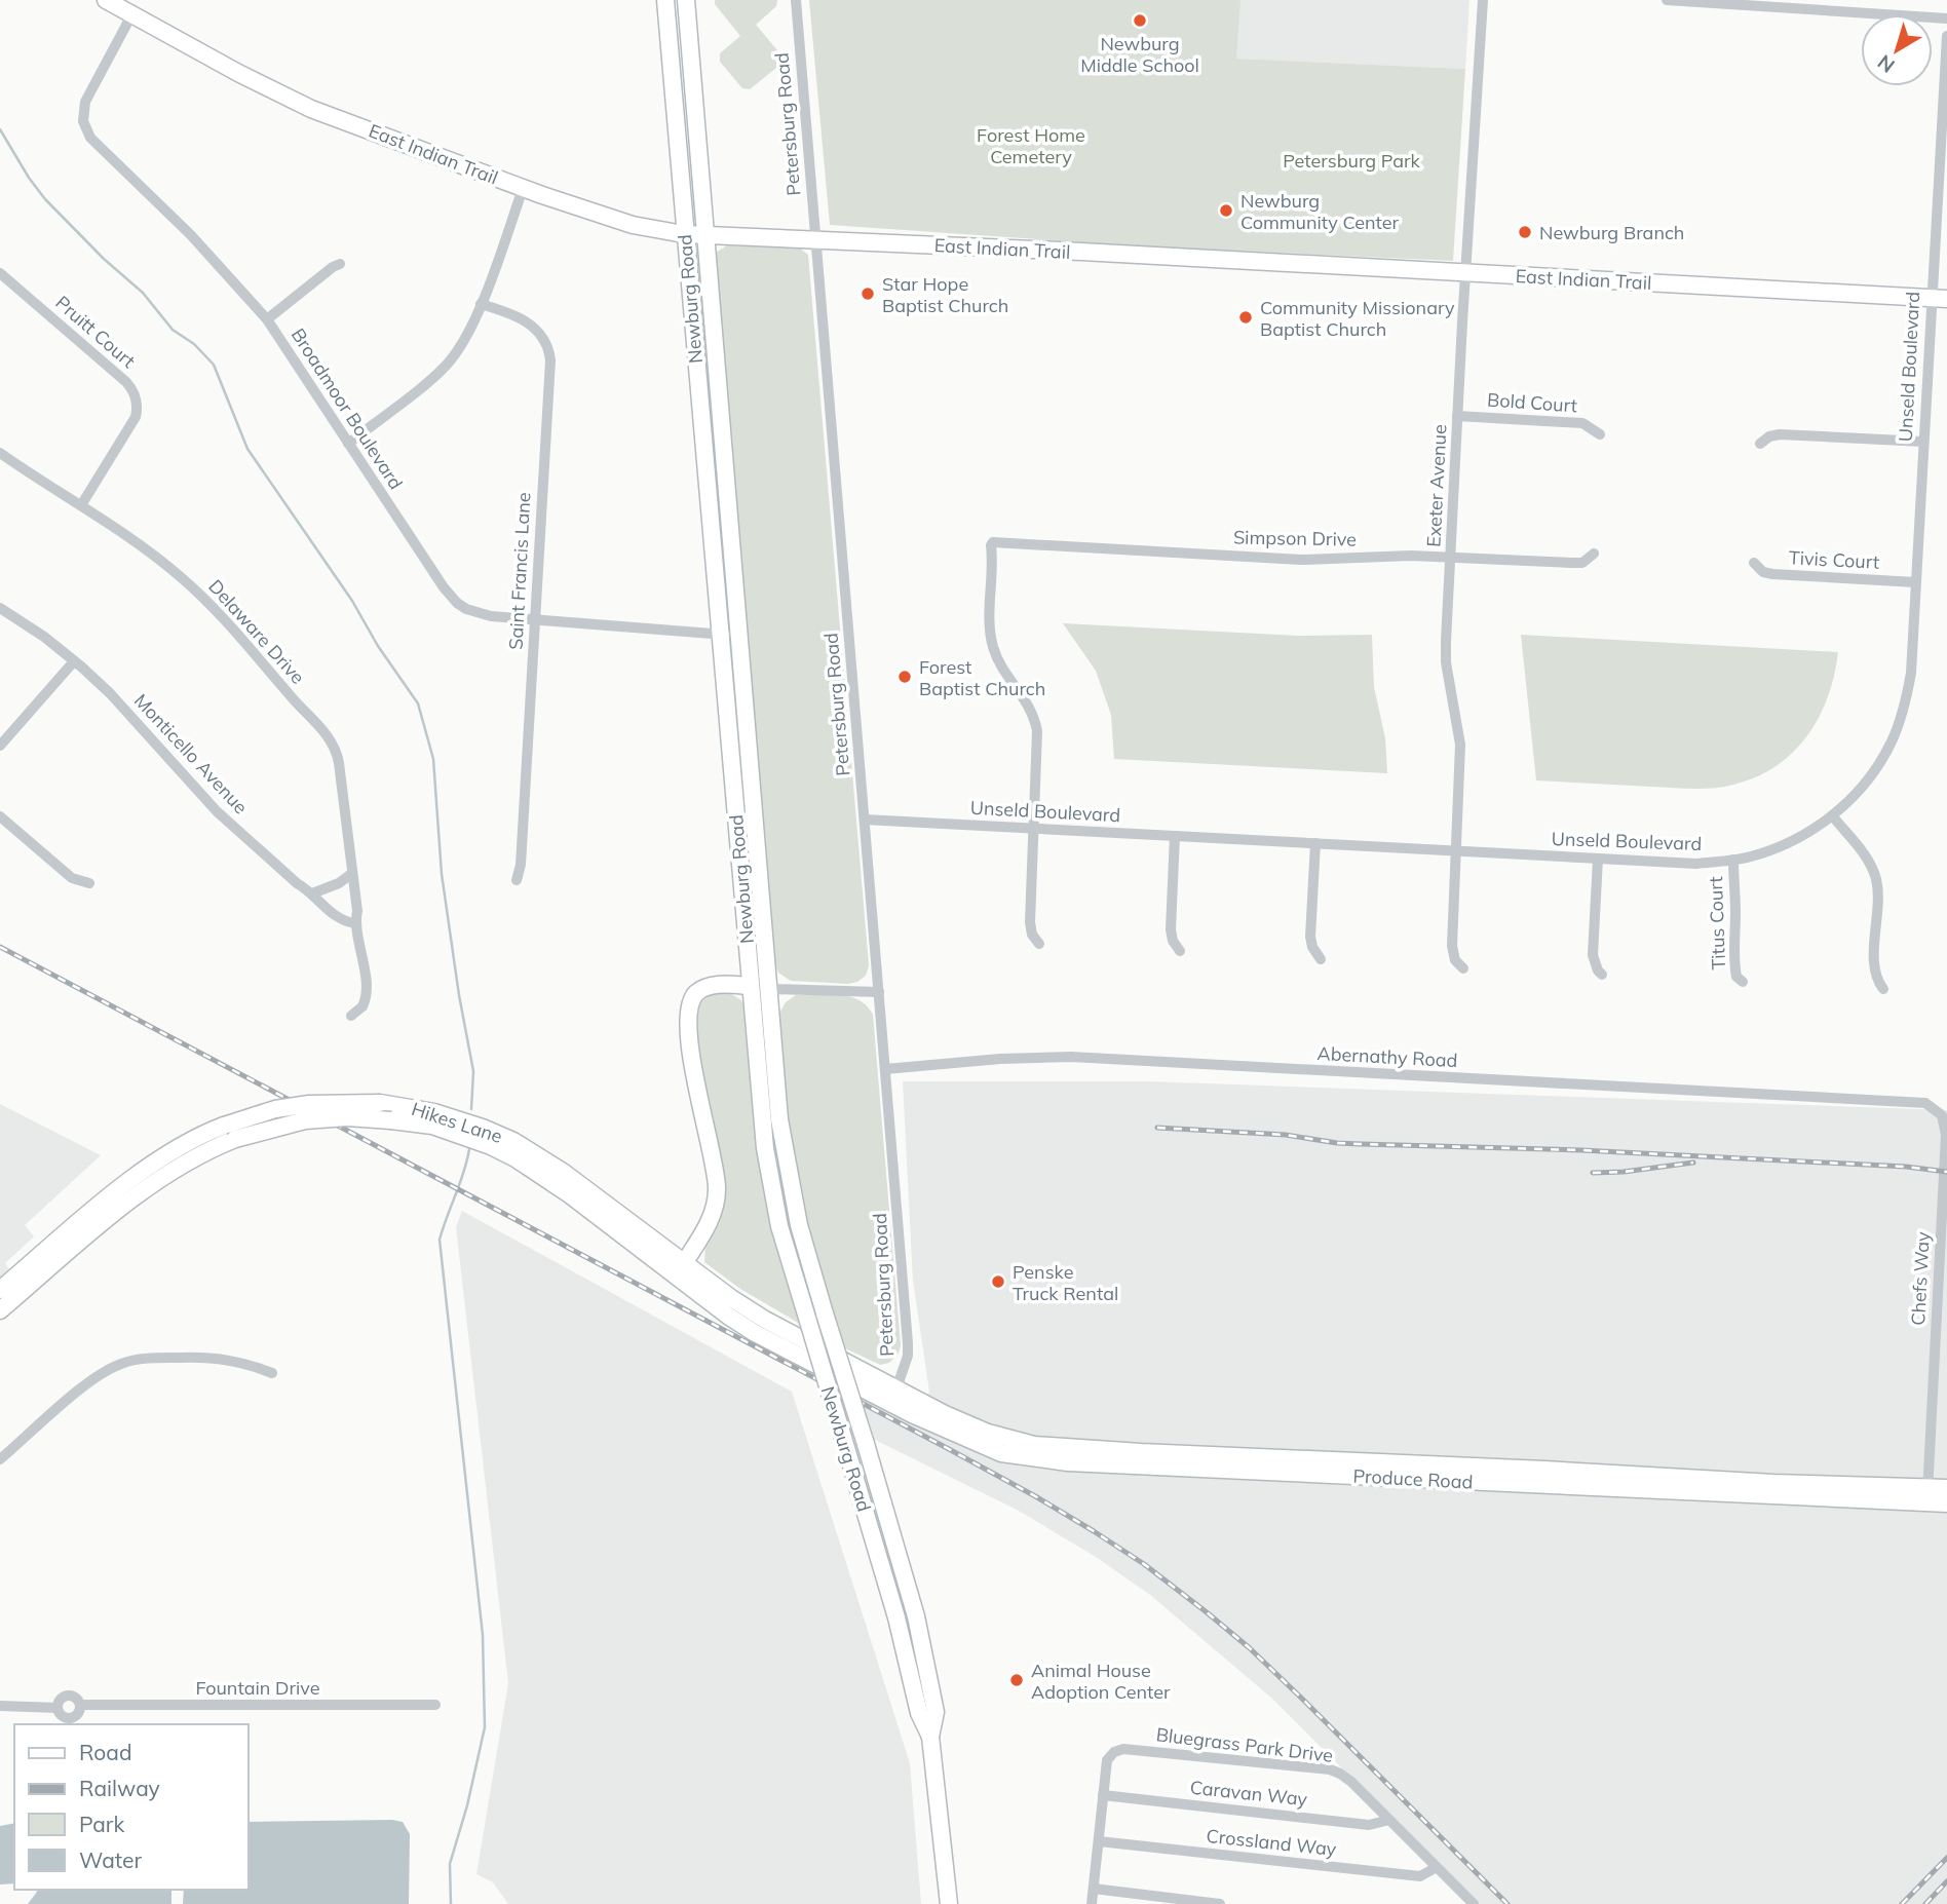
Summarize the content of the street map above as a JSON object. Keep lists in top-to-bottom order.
{
  "streets": {
    "main road": [
      "East Indian Trail",
      "Newburg Road",
      "Hikes Lane",
      "Produce Road"
    ],
    "street": [
      "Petersburg Road",
      "Pruitt Court",
      "Unseld Boulevard",
      "Bold Court",
      "Broadmoor Boulevard",
      "Exeter Avenue",
      "Simpson Drive",
      "Tivis Court",
      "Saint Francis Lane",
      "Delaware Drive",
      "Monticello Avenue",
      "Titus Court",
      "Abernathy Road",
      "Chefs Way",
      "Fountain Drive",
      "Bluegrass Park Drive",
      "Caravan Way",
      "Crossland Way"
    ]
  },
  "crossings": [
    ["Petersburg Road", "East Indian Trail"],
    ["Petersburg Road", "Unseld Boulevard"],
    ["Petersburg Road", "Abernathy Road"],
    ["Petersburg Road", "Hikes Lane"],
    ["Petersburg Road", "Produce Road"],
    ["East Indian Trail", "Newburg Road"],
    ["East Indian Trail", "Unseld Boulevard"],
    ["East Indian Trail", "Broadmoor Boulevard"],
    ["East Indian Trail", "Exeter Avenue"],
    ["Newburg Road", "Broadmoor Boulevard"],
    ["Pruitt Court", "Delaware Drive"],
    ["Unseld Boulevard", "Exeter Avenue"],
    ["Unseld Boulevard", "Simpson Drive"],
    ["Unseld Boulevard", "Tivis Court"],
    ["Unseld Boulevard", "Titus Court"],
    ["Bold Court", "Exeter Avenue"],
    ["Broadmoor Boulevard", "Saint Francis Lane"],
    ["Exeter Avenue", "Simpson Drive"],
    ["Delaware Drive", "Monticello Avenue"],
    ["Abernathy Road", "Chefs Way"],
    ["Hikes Lane", "Produce Road"],
    ["Chefs Way", "Produce Road"],
    ["Bluegrass Park Drive", "Caravan Way"],
    ["Bluegrass Park Drive", "Crossland Way"]
  ],
  "parks": ["Forest Home Cemetery", "Petersburg Park"],
  "places": [
    "Newburg Middle School",
    "Newburg Community Center",
    "Newburg Branch",
    "Star Hope Baptist Church",
    "Community Missionary Baptist Church",
    "Forest Baptist Church",
    "Penske Truck Rental",
    "Animal House Adoption Center"
  ],
  "legend": [
    "Road",
    "Railway",
    "Park",
    "Water"
  ],
  "north": "bottom left"
}
